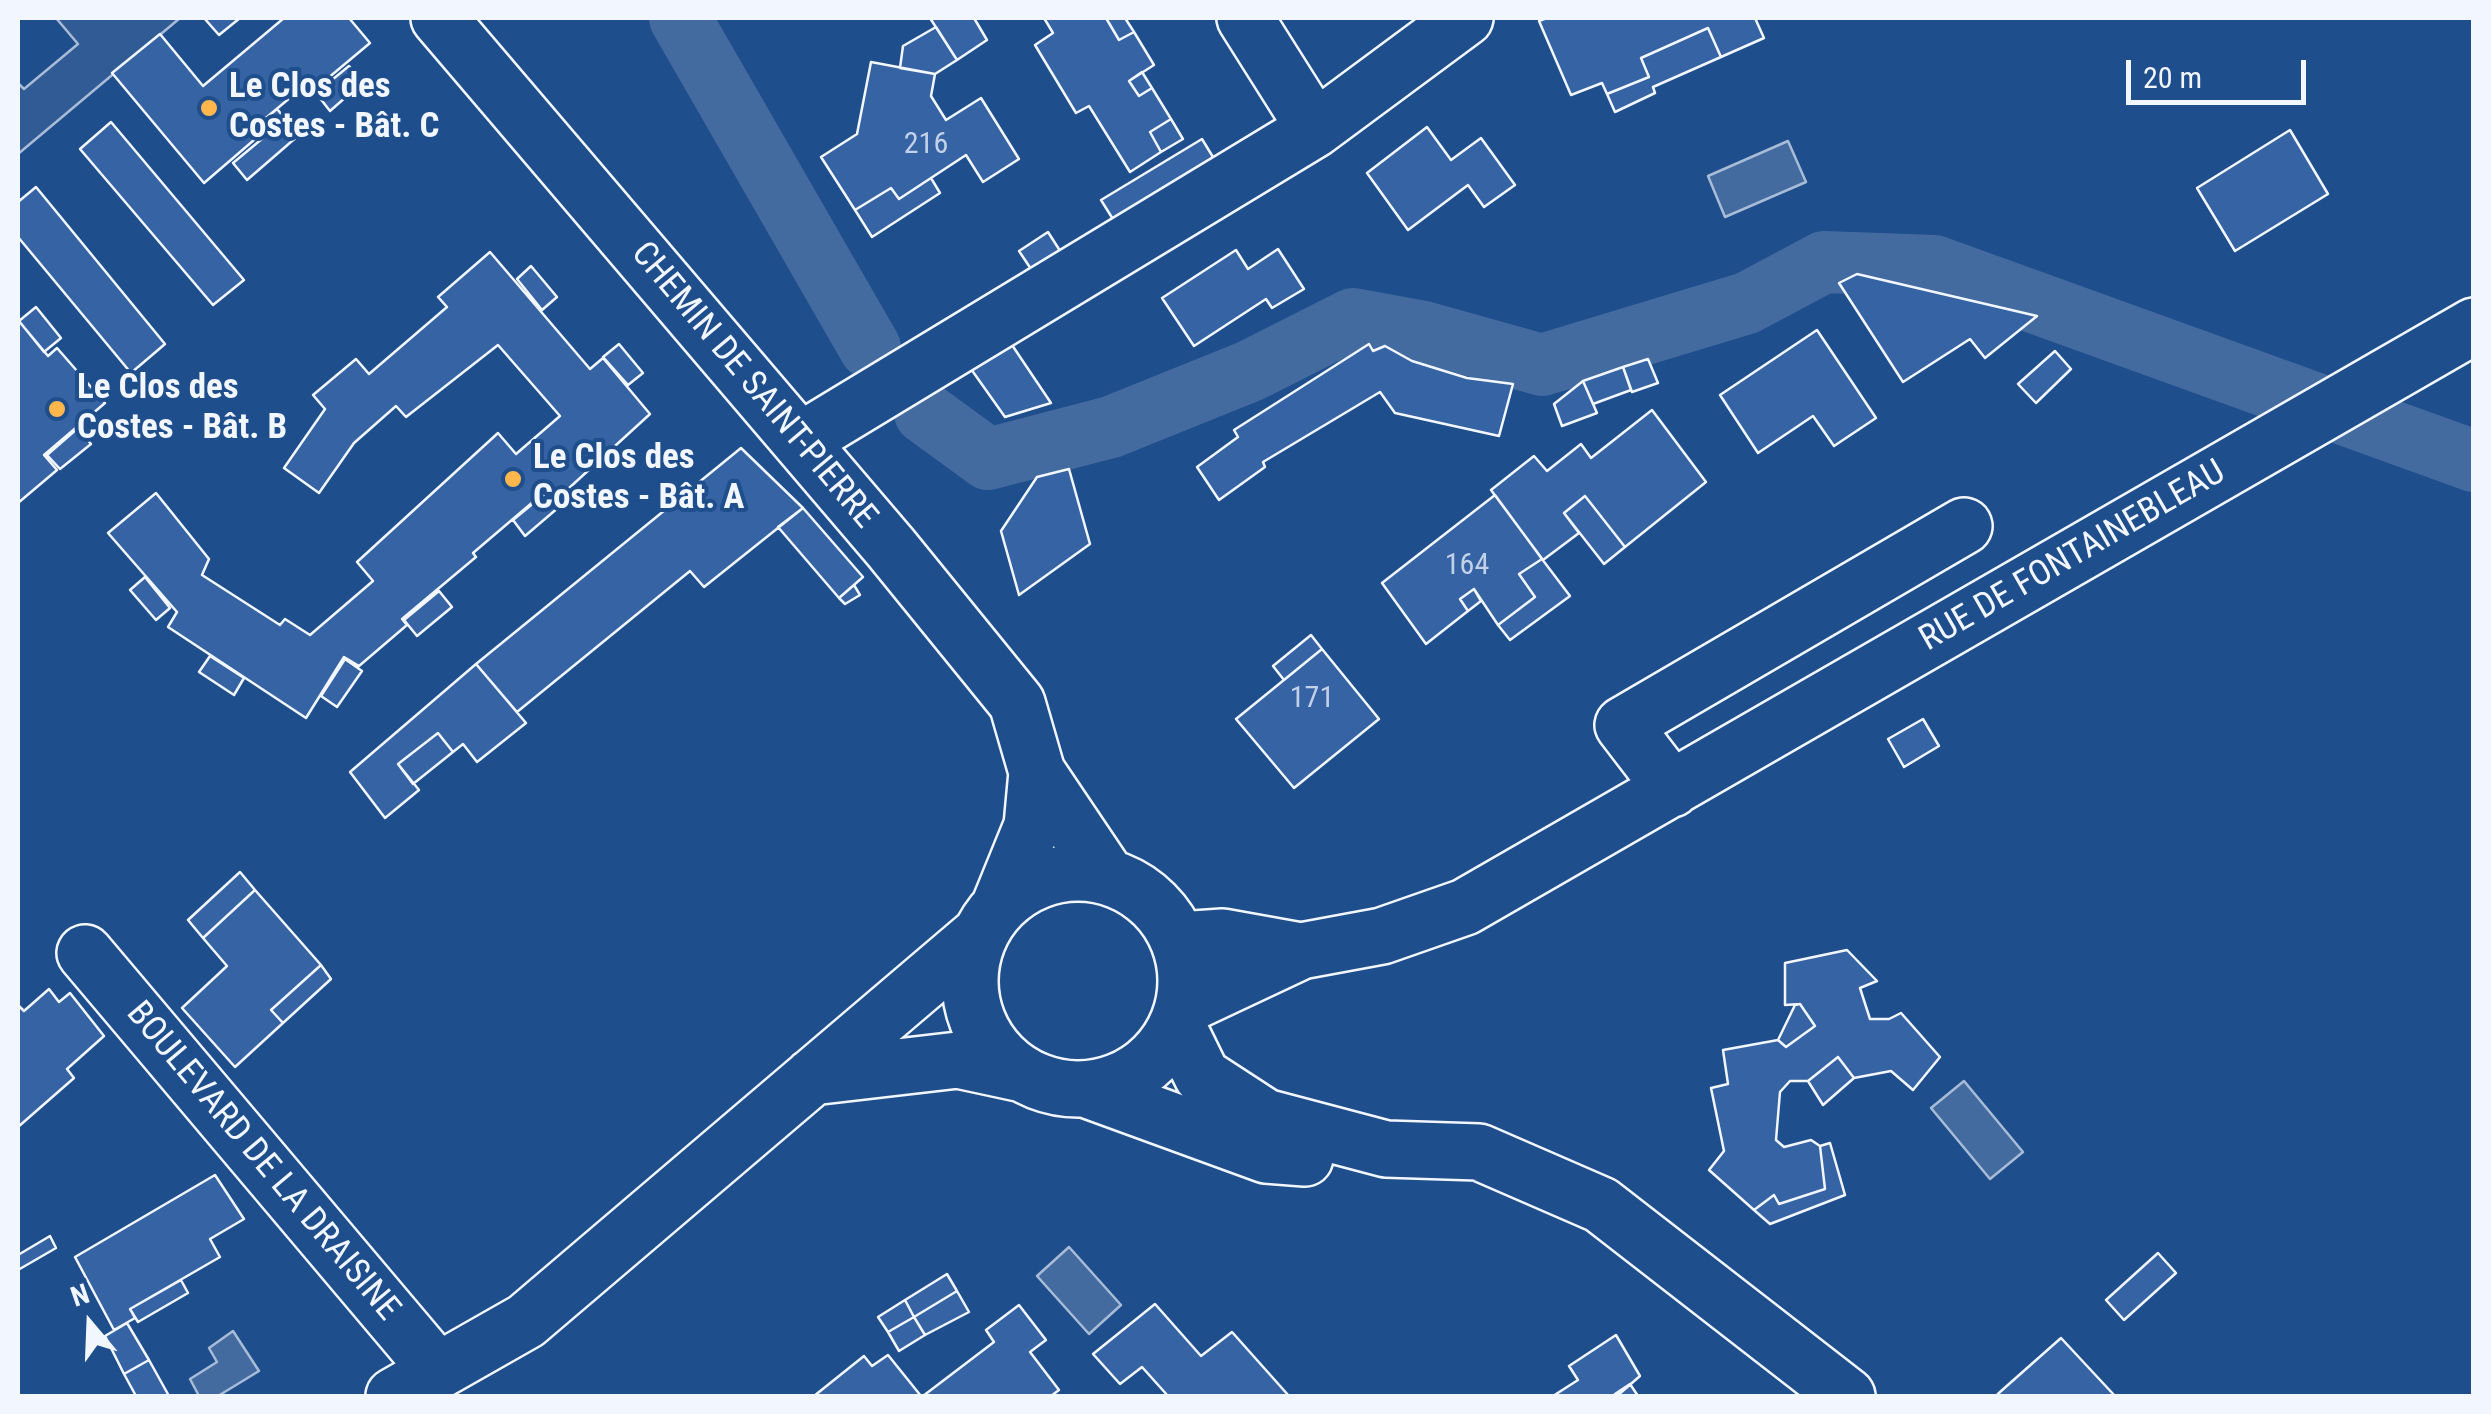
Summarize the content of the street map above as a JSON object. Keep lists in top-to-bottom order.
{
  "streets": {
    "street": ["CHEMIN DE SAINT-PIERRE", "RUE DE FONTAINEBLEAU", "BOULEVARD DE LA DRAISINE"]
  },
  "crossings": [
    ["CHEMIN DE SAINT-PIERRE", "RUE DE FONTAINEBLEAU"],
    ["CHEMIN DE SAINT-PIERRE", "BOULEVARD DE LA DRAISINE"],
    ["RUE DE FONTAINEBLEAU", "BOULEVARD DE LA DRAISINE"]
  ],
  "places": ["Le Clos des Costes - Bât. C", "Le Clos des Costes - Bât. B", "Le Clos des Costes - Bât. A"],
  "house_numbers": ["216", "164", "171"],
  "scale_bar": "20 m",
  "north": "top"
}
